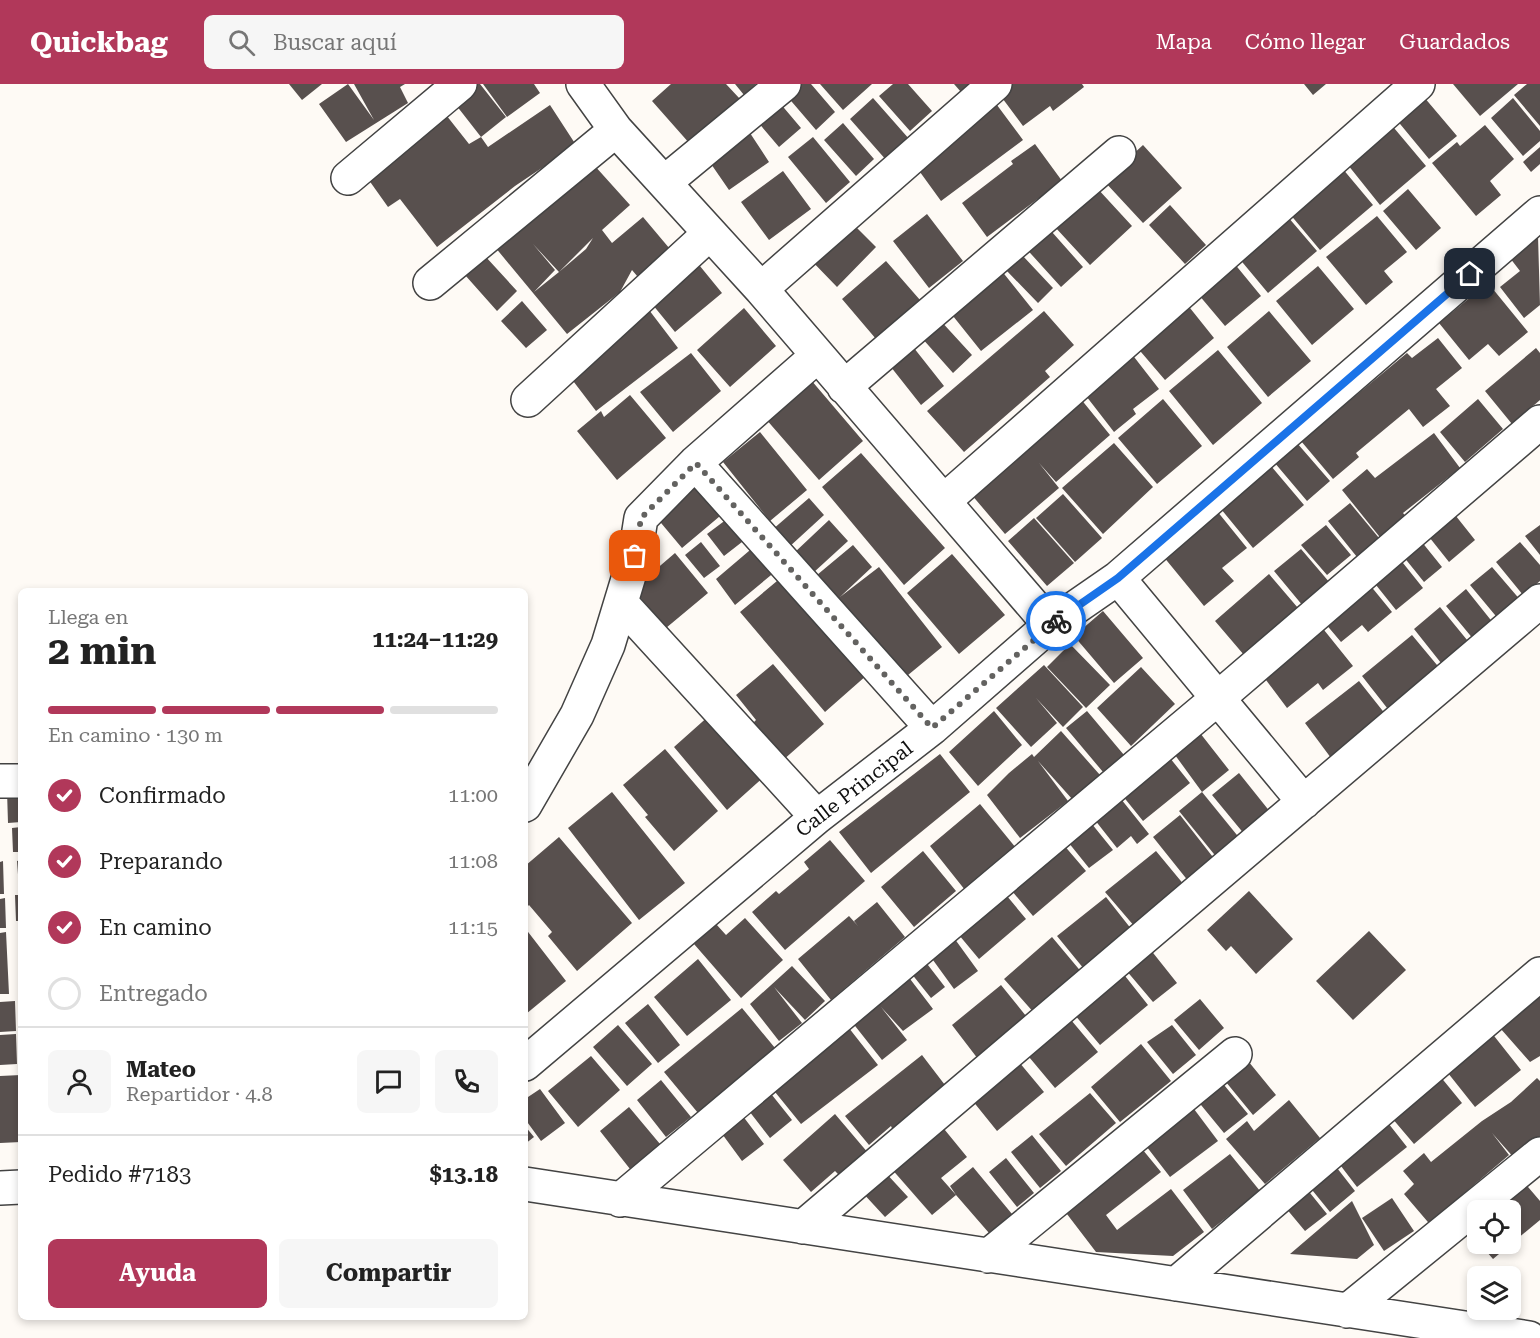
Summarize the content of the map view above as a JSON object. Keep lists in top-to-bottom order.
{
  "streets": {
    "street": ["Calle Principal"]
  },
  "page": {
    "header": "Quickbag",
    "search": "Buscar aquí",
    "nav": ["Mapa", "Cómo llegar", "Guardados"],
    "heading": ["2 min", "Llega en", "11:24–11:29"],
    "panel": [
      "Mateo",
      "Repartidor · 4.8",
      "Pedido #7183",
      "$13.18"
    ],
    "bar": "En camino · 130 m",
    "list": [
      ["Confirmado", "11:00"],
      ["Preparando", "11:08"],
      ["En camino", "11:15"],
      "Entregado"
    ],
    "buttons": ["Ayuda", "Compartir"]
  }
}
